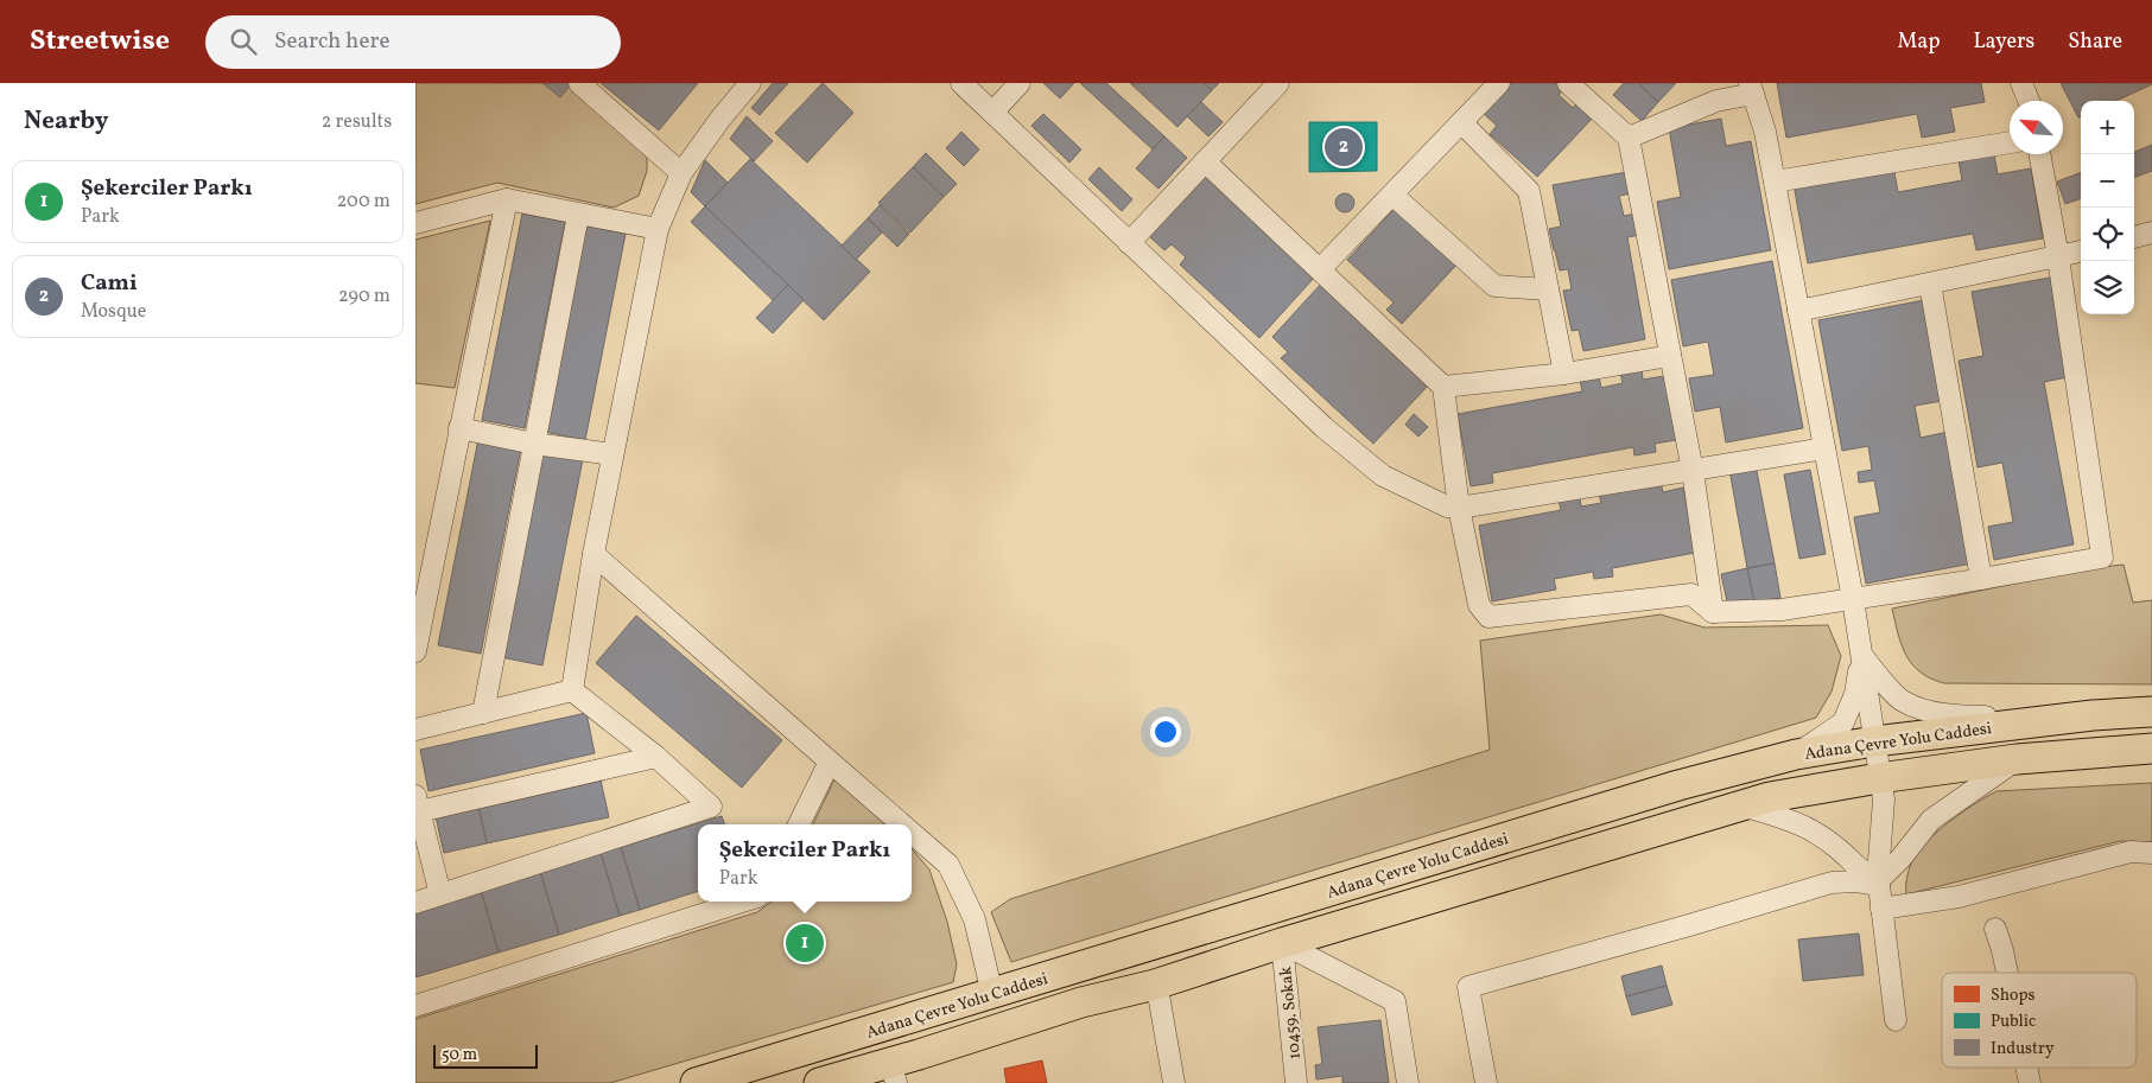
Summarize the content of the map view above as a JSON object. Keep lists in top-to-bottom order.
{
  "streets": {
    "highway": ["Adana Çevre Yolu Caddesi"],
    "street": ["10459. Sokak"]
  },
  "crossings": [
    ["Adana Çevre Yolu Caddesi", "10459. Sokak"]
  ],
  "legend": ["Shops", "Public", "Industry"],
  "scale_bar": "50 m",
  "north": "top left",
  "page": {
    "header": "Streetwise",
    "search": "Search here",
    "nav": ["Map", "Layers", "Share"],
    "heading": ["Nearby", "2 results"],
    "map_buttons": ["+", "−"],
    "pins": ["2", "1"],
    "list": [
      {
        "mark": "1",
        "name": "Şekerciler Parkı",
        "note": "Park",
        "value": "200 m"
      },
      {
        "mark": "2",
        "name": "Cami",
        "note": "Mosque",
        "value": "290 m"
      }
    ],
    "popup": ["Şekerciler Parkı", "Park"],
    "scale": "50 m"
  }
}
